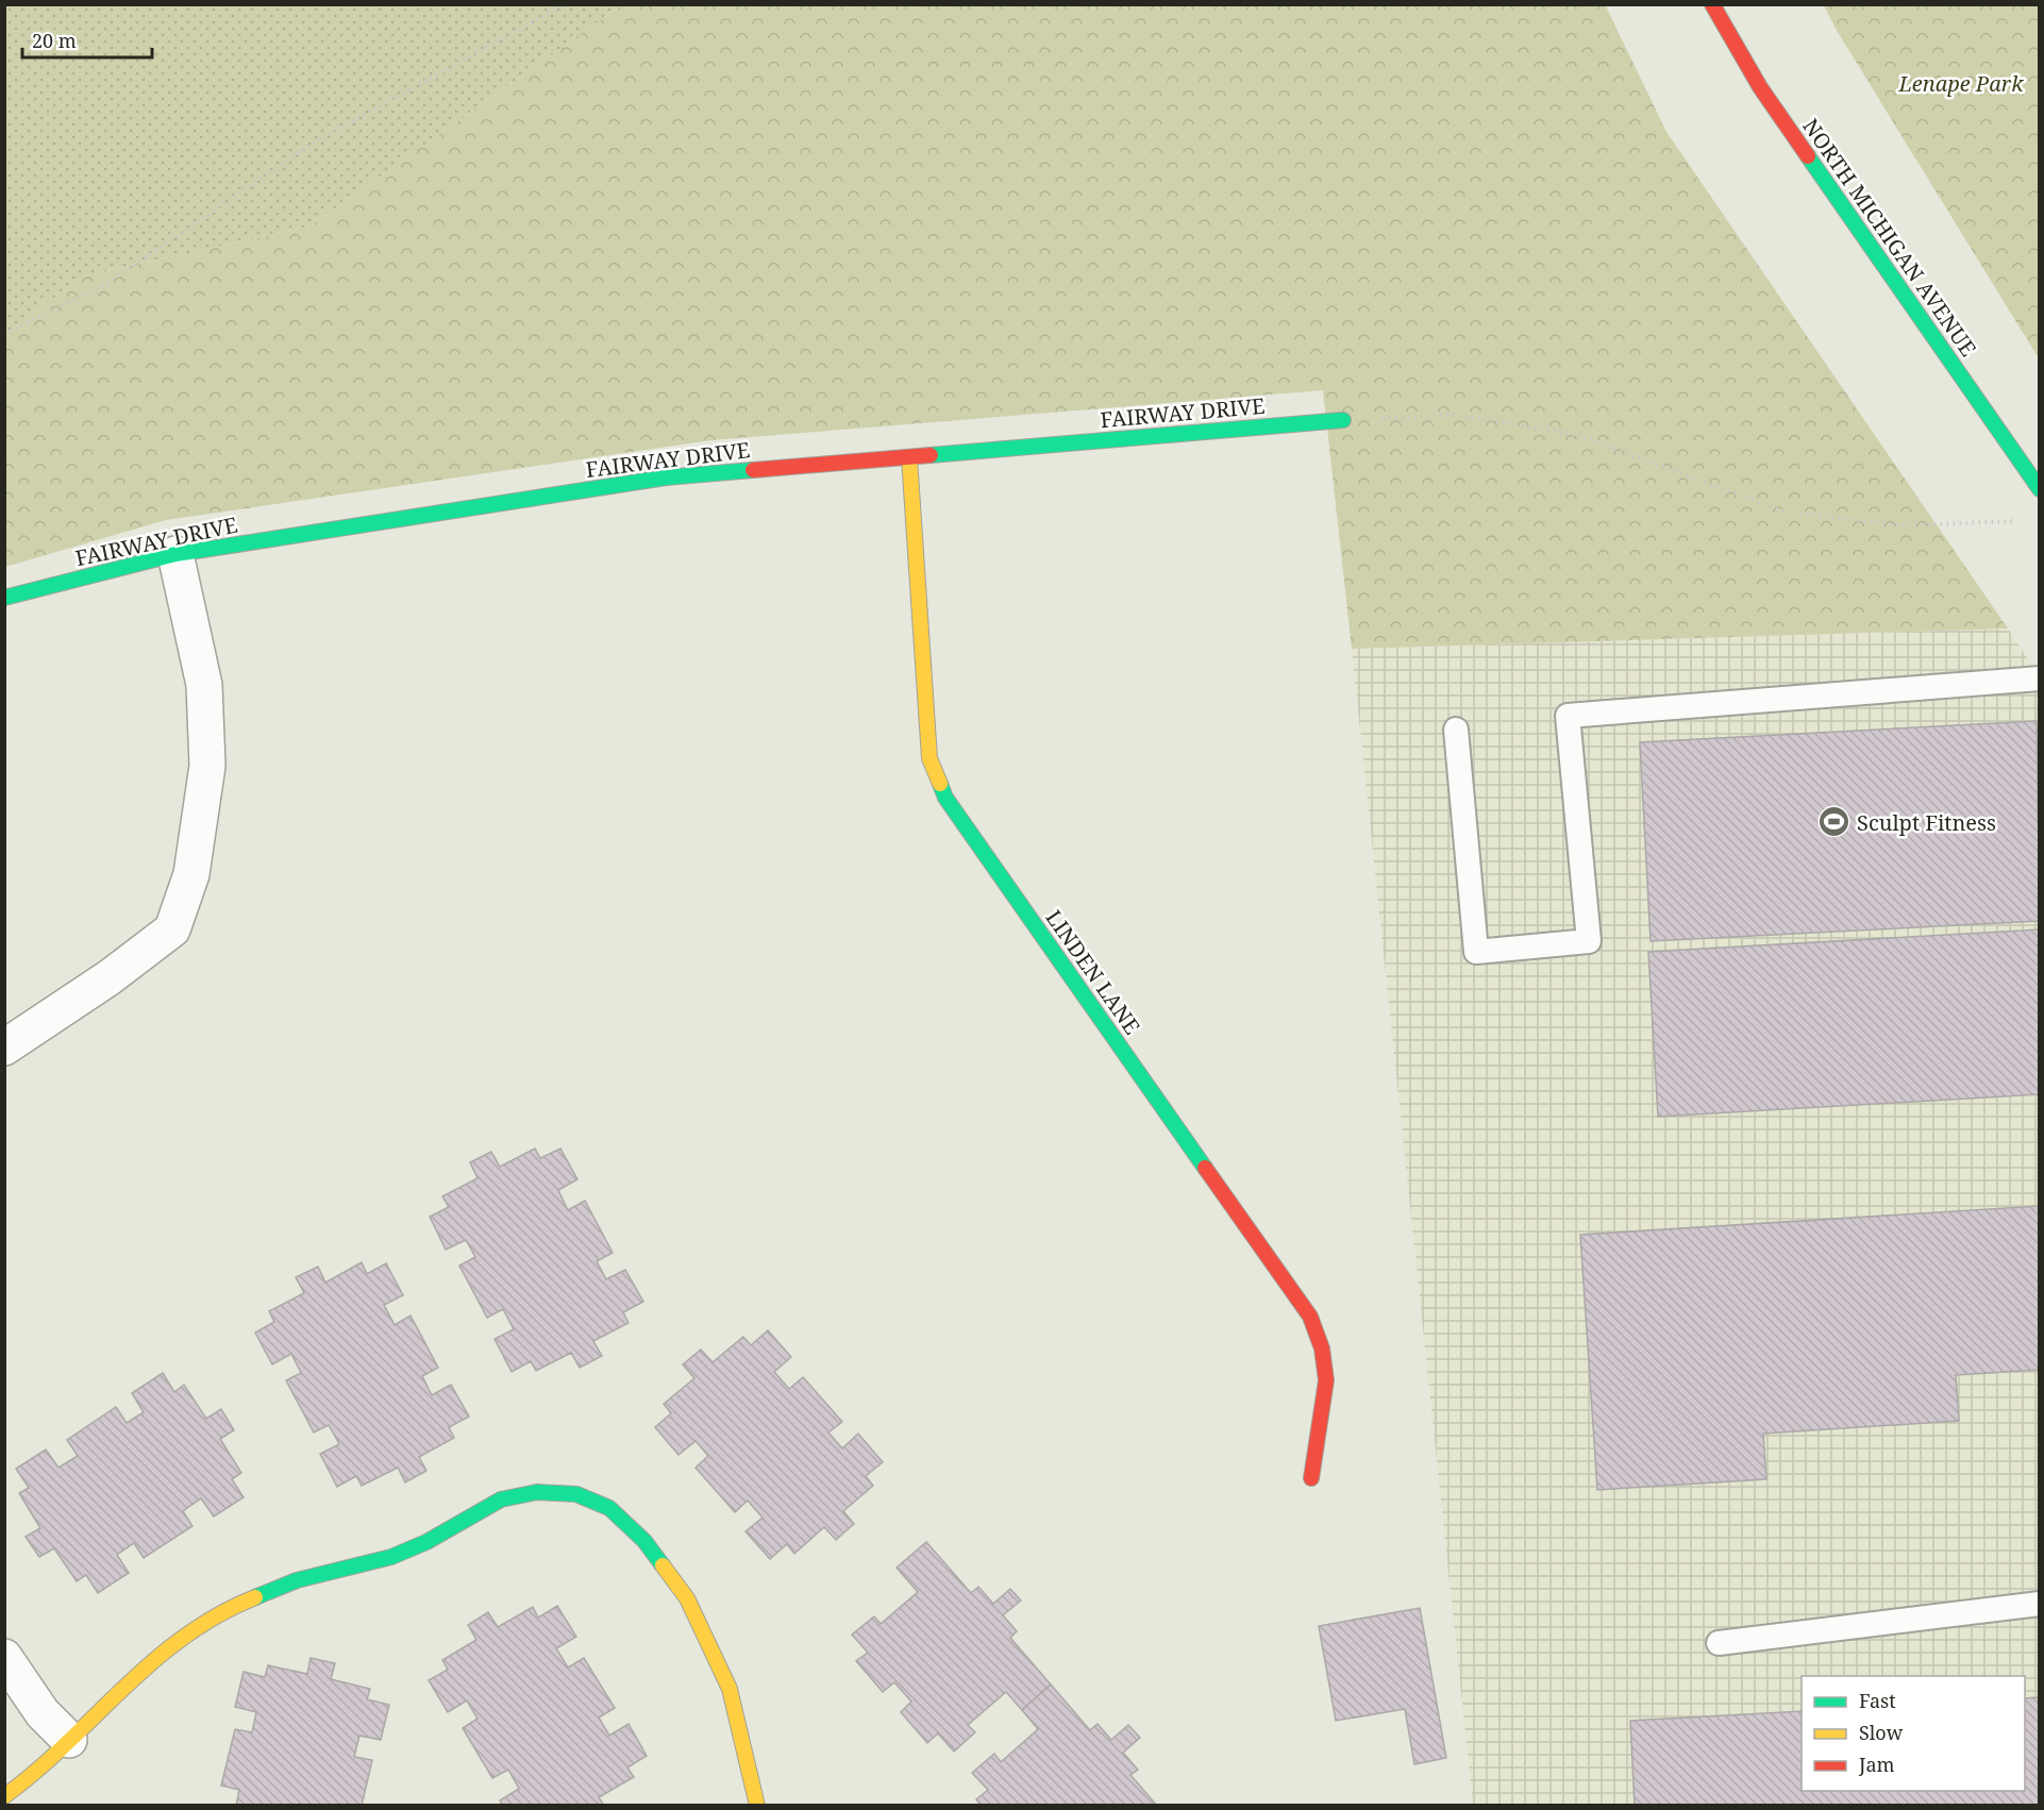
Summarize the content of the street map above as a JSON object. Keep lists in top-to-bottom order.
{
  "streets": {
    "street": ["NORTH MICHIGAN AVENUE", "FAIRWAY DRIVE", "LINDEN LANE"]
  },
  "crossings": [
    ["FAIRWAY DRIVE", "LINDEN LANE"]
  ],
  "parks": ["Lenape Park"],
  "places": {
    "sports": ["Sculpt Fitness"]
  },
  "legend": ["Fast", "Slow", "Jam"],
  "scale_bar": "20 m"
}
